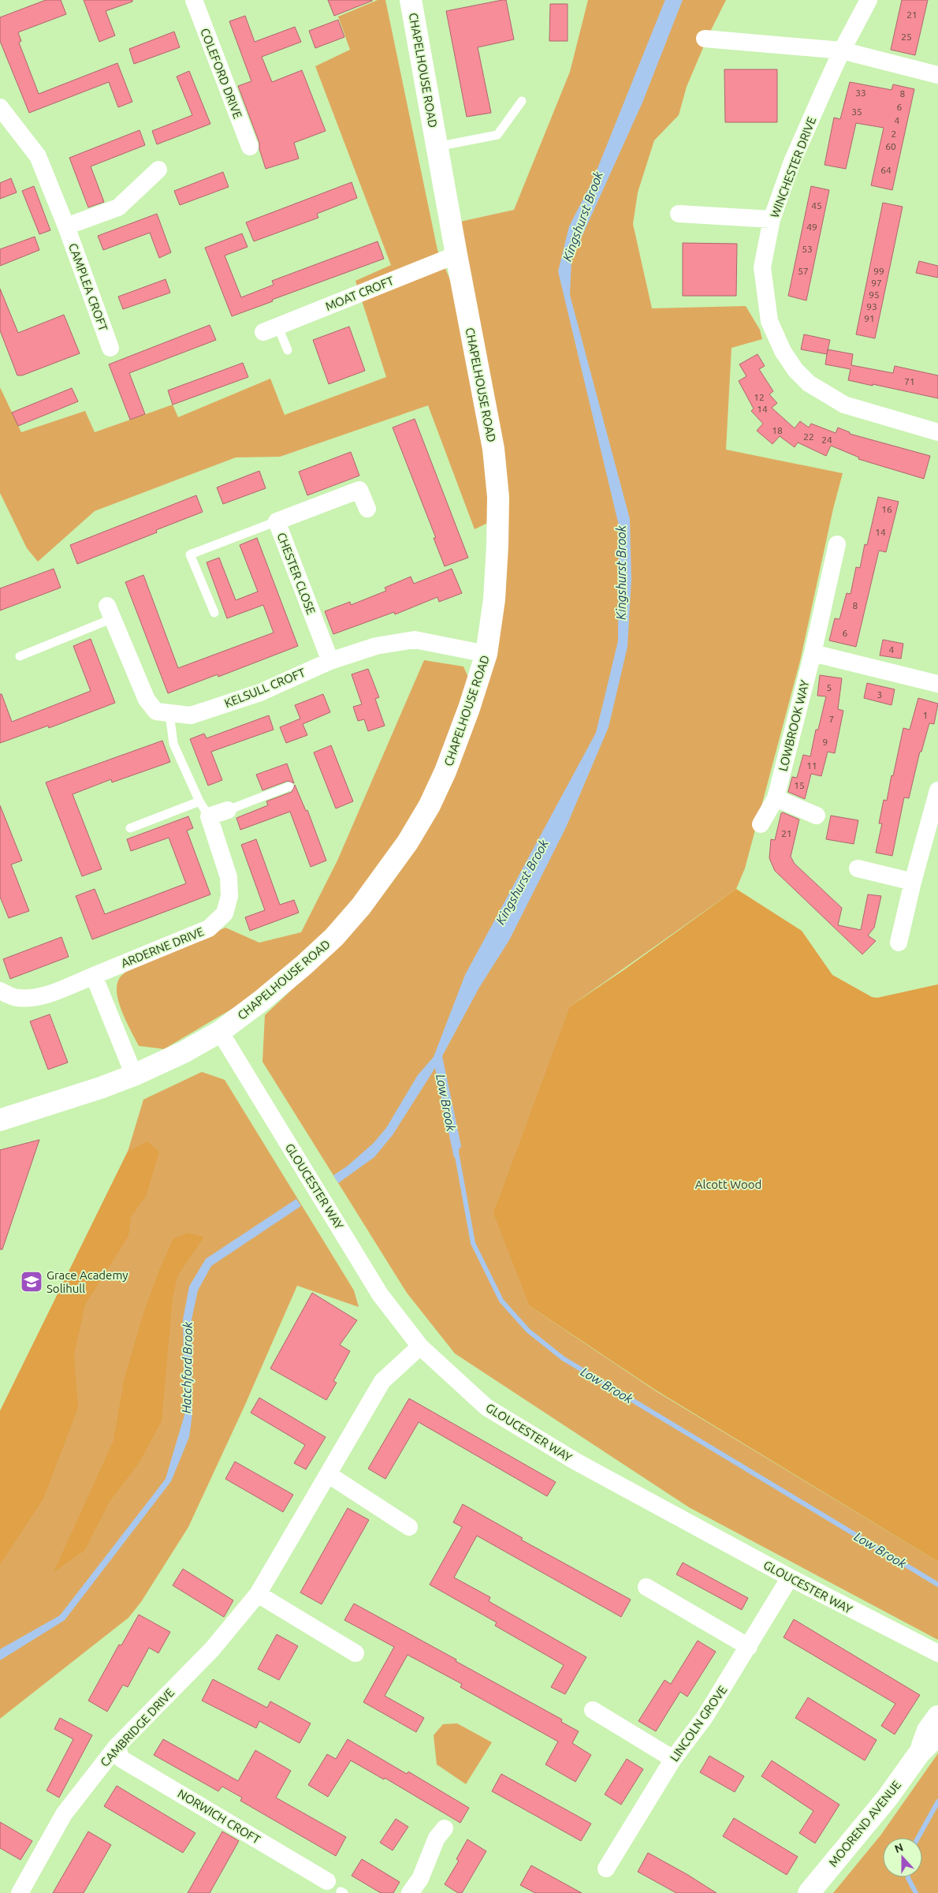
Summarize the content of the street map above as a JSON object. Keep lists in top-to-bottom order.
{
  "streets": {
    "street": [
      "CHAPELHOUSE ROAD",
      "COLEFORD DRIVE",
      "WINCHESTER DRIVE",
      "CAMPLEA CROFT",
      "MOAT CROFT",
      "CHESTER CLOSE",
      "KELSULL CROFT",
      "LOWBROOK WAY",
      "ARDERNE DRIVE",
      "GLOUCESTER WAY",
      "LINCOLN GROVE",
      "CAMBRIDGE DRIVE",
      "NORWICH CROFT",
      "MOOREND AVENUE"
    ]
  },
  "crossings": [
    ["CHAPELHOUSE ROAD", "MOAT CROFT"],
    ["CHAPELHOUSE ROAD", "KELSULL CROFT"],
    ["CHAPELHOUSE ROAD", "GLOUCESTER WAY"],
    ["CHESTER CLOSE", "KELSULL CROFT"],
    ["GLOUCESTER WAY", "LINCOLN GROVE"],
    ["GLOUCESTER WAY", "CAMBRIDGE DRIVE"],
    ["CAMBRIDGE DRIVE", "NORWICH CROFT"]
  ],
  "water": ["Kingshurst Brook", "Low Brook", "Hatchford Brook"],
  "parks": ["Alcott Wood"],
  "places": {
    "school or university": ["Grace Academy Solihull"]
  },
  "house_numbers": [
    "21",
    "25",
    "33",
    "8",
    "6",
    "35",
    "4",
    "2",
    "60",
    "64",
    "45",
    "49",
    "53",
    "57",
    "99",
    "97",
    "95",
    "93",
    "91",
    "71",
    "12",
    "14",
    "18",
    "22",
    "24",
    "16",
    "14",
    "8",
    "6",
    "4",
    "5",
    "3",
    "1",
    "7",
    "9",
    "11",
    "15",
    "21"
  ],
  "north": "top"
}
